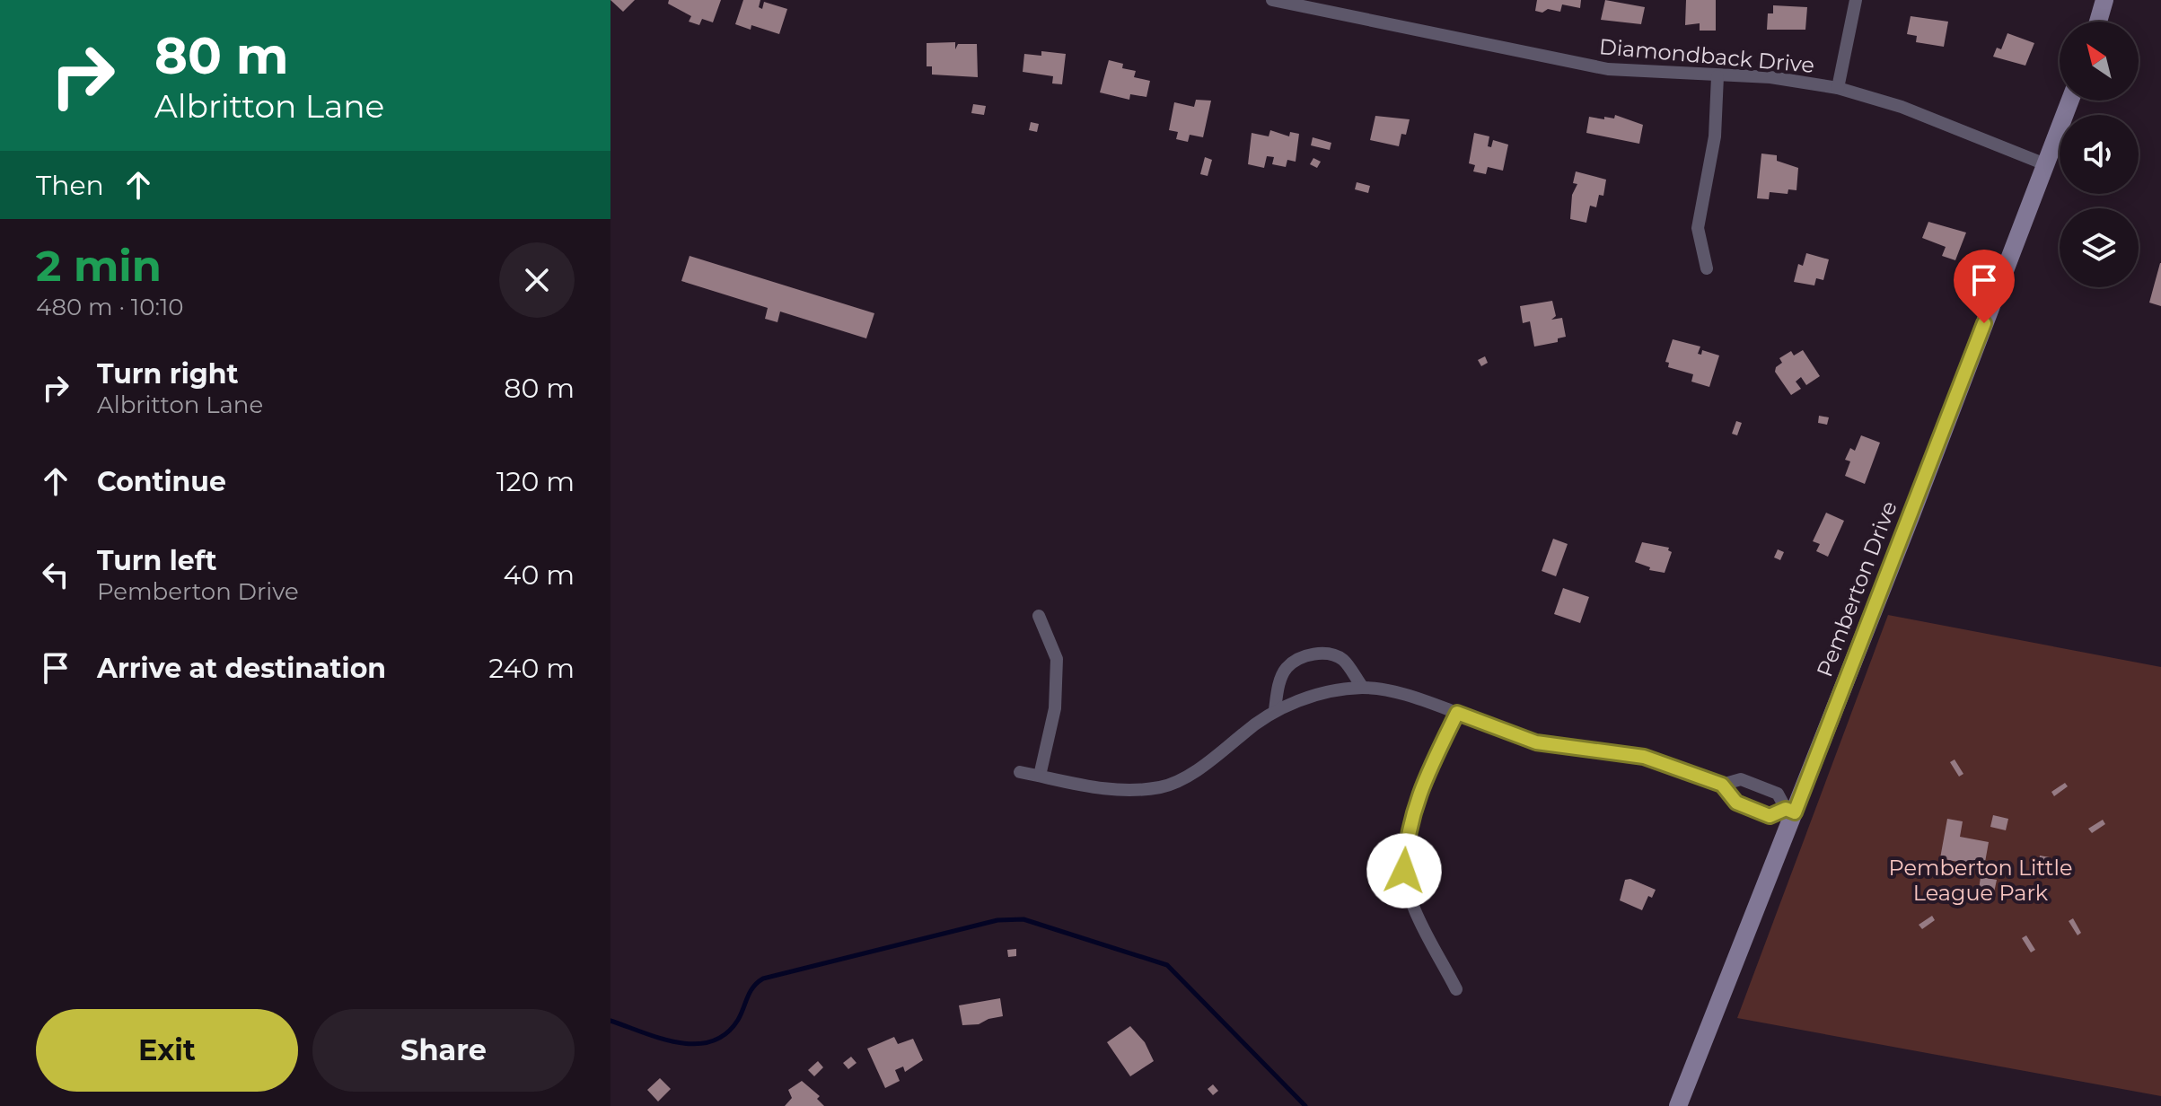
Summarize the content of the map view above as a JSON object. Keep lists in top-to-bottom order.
{
  "streets": {
    "street": ["Diamondback Drive", "Pemberton Drive"]
  },
  "crossings": [
    ["Diamondback Drive", "Pemberton Drive"]
  ],
  "parks": ["Pemberton Little League Park"],
  "north": "top left",
  "page": {
    "turn": ["80 m", "Albritton Lane"],
    "then": "Then",
    "heading": ["2 min", "480 m · 10:10"],
    "list": [
      {
        "name": "Turn right",
        "note": "Albritton Lane",
        "value": "80 m"
      },
      {
        "name": "Continue",
        "value": "120 m"
      },
      {
        "name": "Turn left",
        "note": "Pemberton Drive",
        "value": "40 m"
      },
      {
        "name": "Arrive at destination",
        "value": "240 m"
      }
    ],
    "buttons": ["Exit", "Share"]
  }
}
